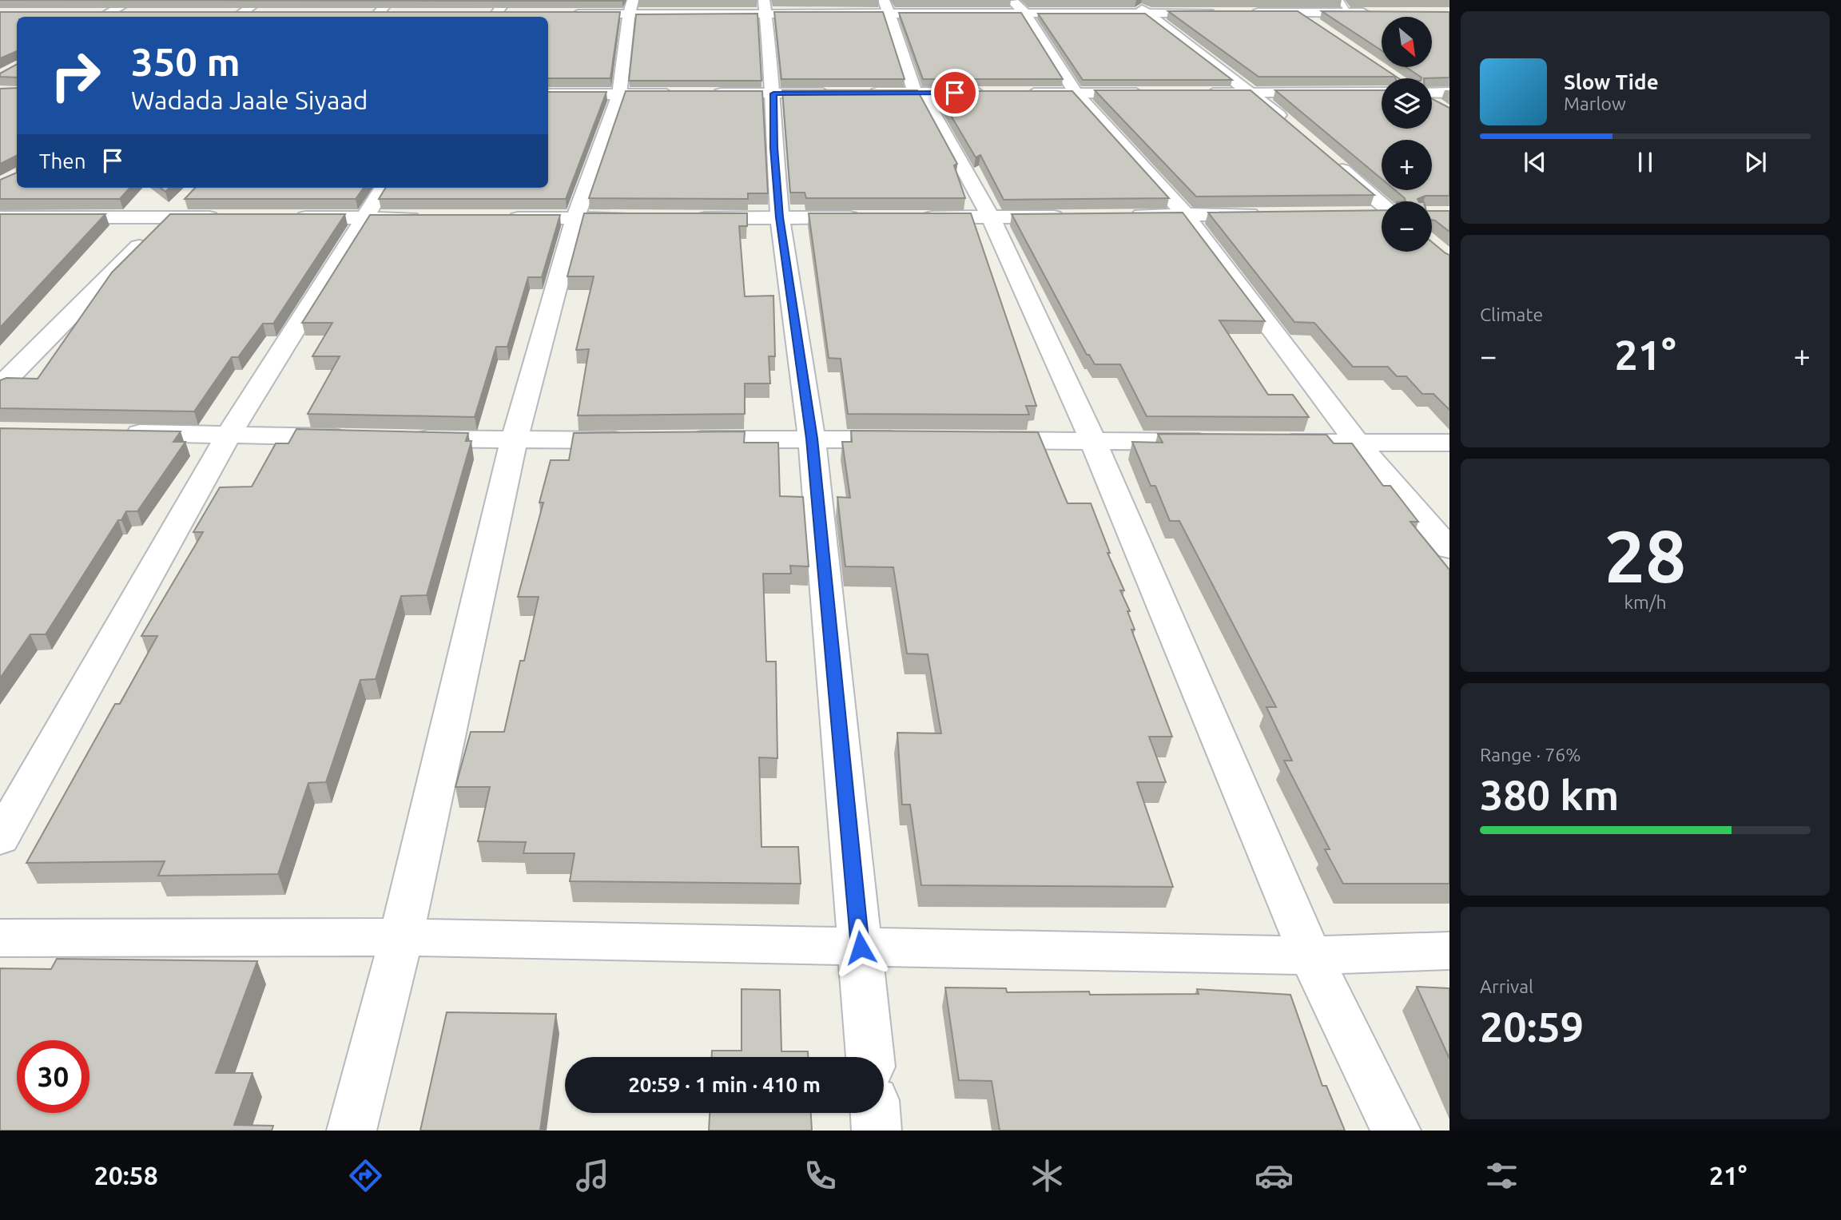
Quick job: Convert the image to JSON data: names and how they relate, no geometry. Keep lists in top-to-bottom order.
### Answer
{
  "north": "bottom right",
  "page": {
    "map_buttons": ["+", "−"],
    "turn": ["350 m", "Wadada Jaale Siyaad"],
    "song": ["Slow Tide", "Marlow"],
    "then": "Then",
    "tile": [
      "Climate",
      ["28", "km/h"],
      ["Range · 76%", "380 km"],
      ["Arrival", "20:59"]
    ],
    "heat": ["−", "21°", "+"],
    "limit": "30",
    "trip": "20:59 · 1 min · 410 m",
    "tabs": ["20:58", "21°"]
  }
}
